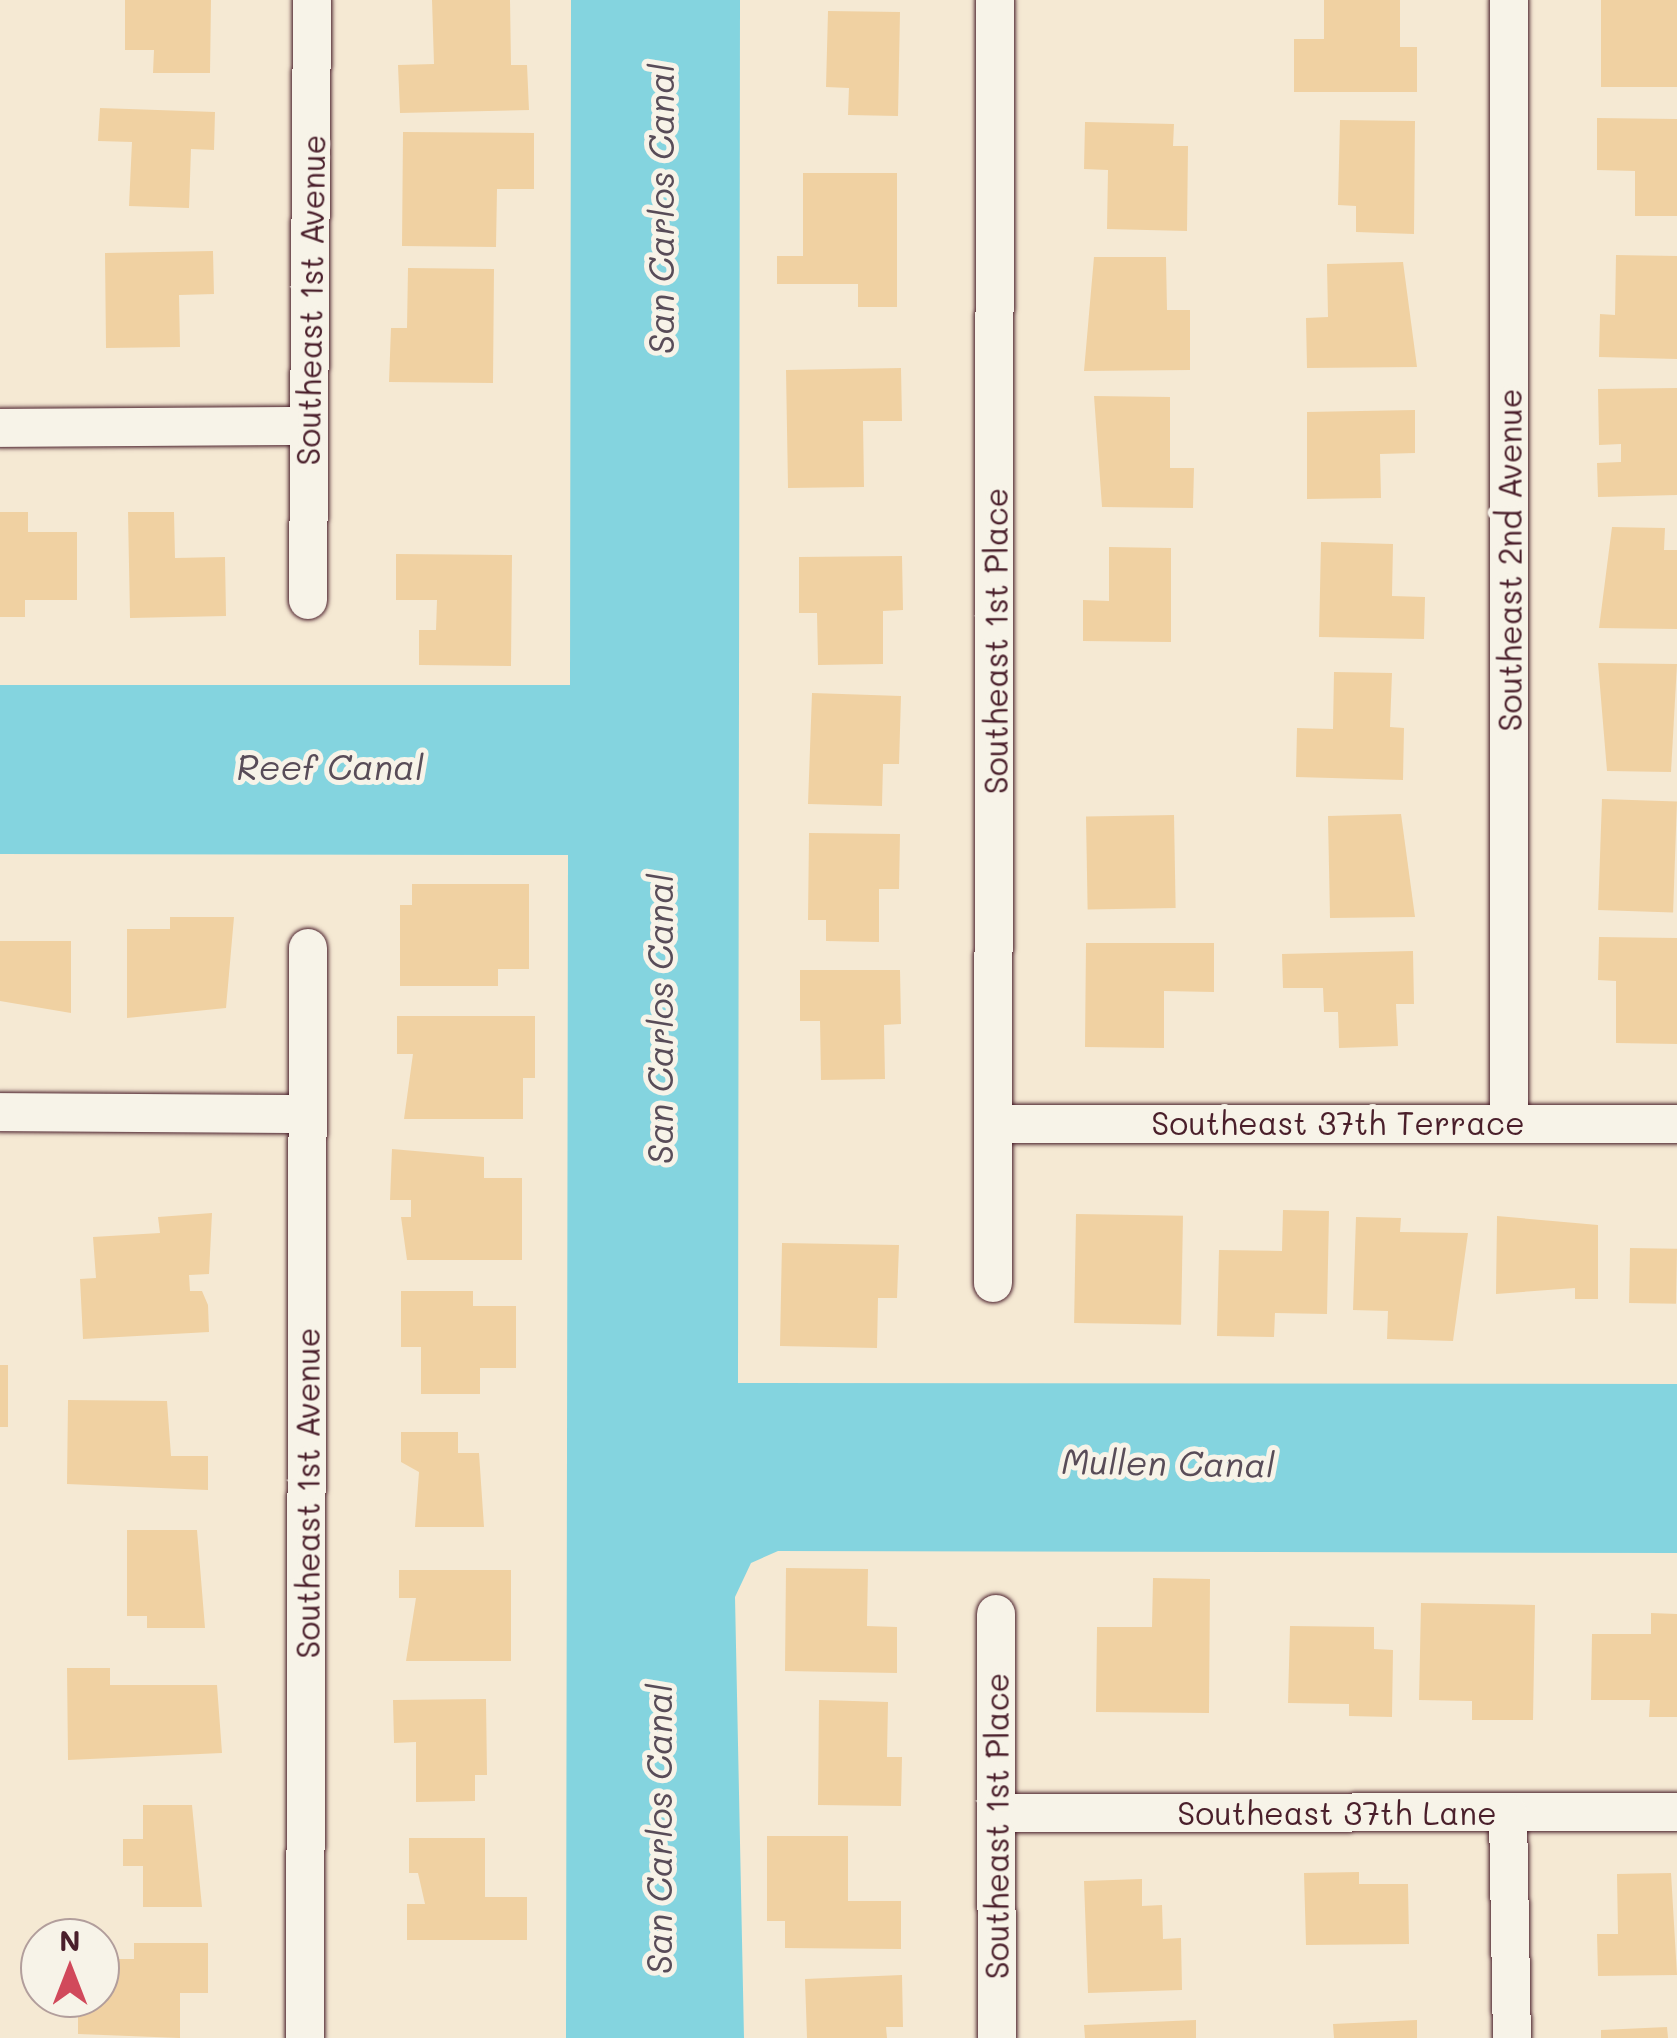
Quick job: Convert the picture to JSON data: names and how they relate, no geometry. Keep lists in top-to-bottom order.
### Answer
{
  "streets": {
    "street": [
      "Southeast 1st Avenue",
      "Southeast 2nd Avenue",
      "Southeast 1st Place",
      "Southeast 37th Terrace",
      "Southeast 37th Lane"
    ]
  },
  "crossings": [
    ["Southeast 2nd Avenue", "Southeast 37th Terrace"],
    ["Southeast 1st Place", "Southeast 37th Terrace"],
    ["Southeast 1st Place", "Southeast 37th Lane"]
  ],
  "water": ["San Carlos Canal", "Reef Canal", "Mullen Canal"],
  "north": "top"
}
